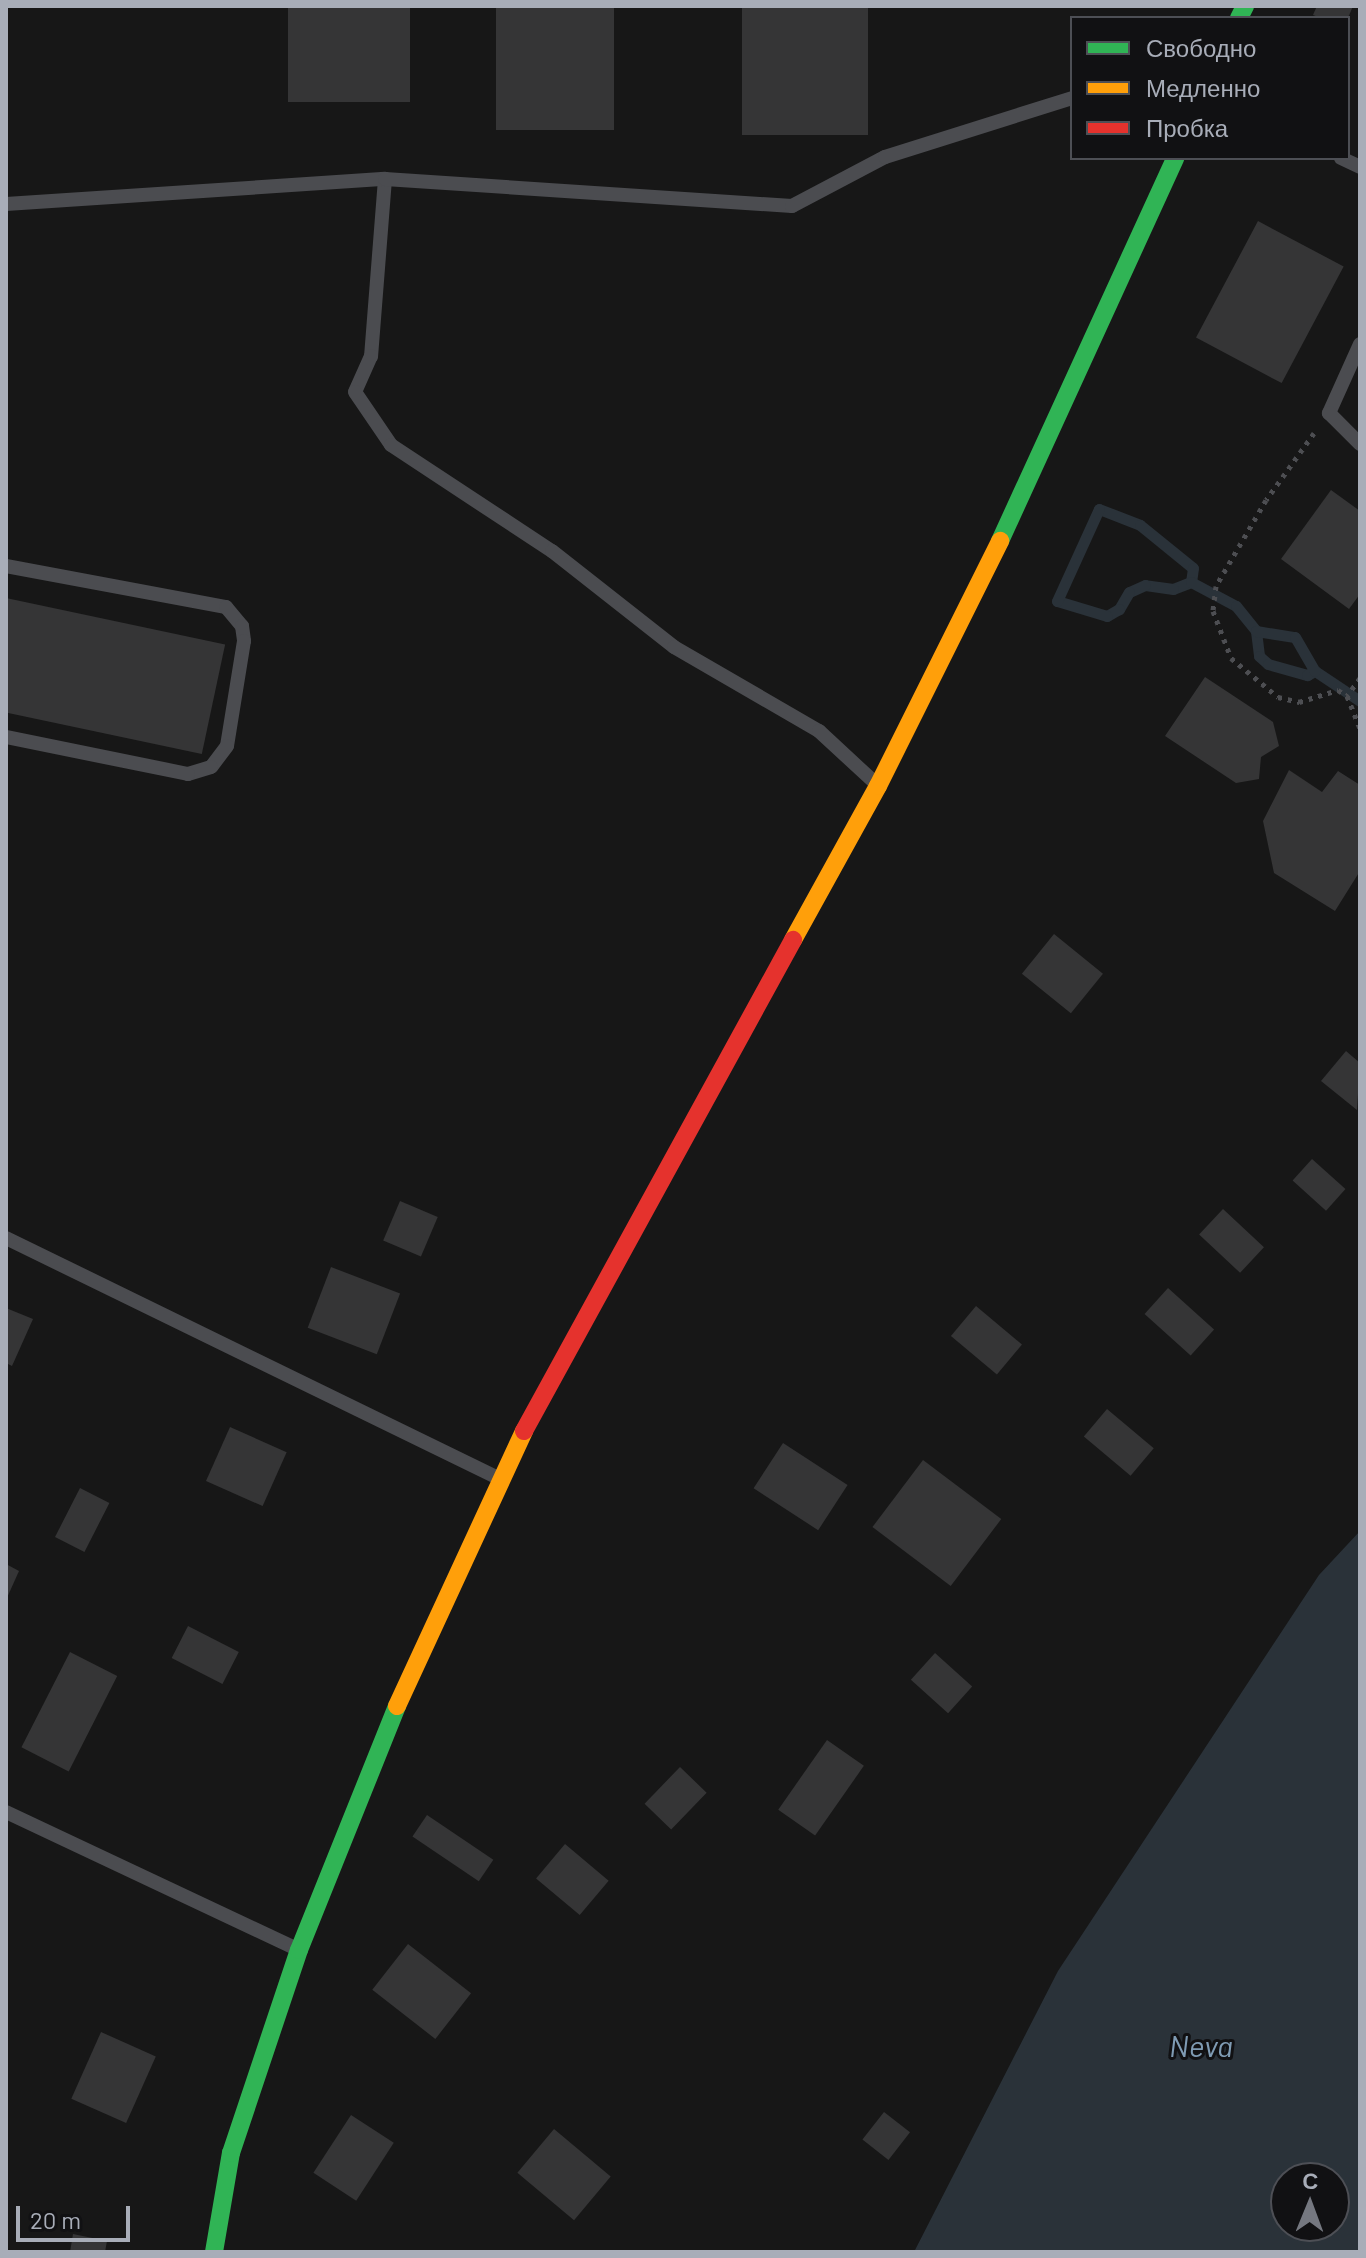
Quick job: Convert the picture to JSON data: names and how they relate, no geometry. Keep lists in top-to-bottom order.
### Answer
{
  "water": ["Neva"],
  "legend": ["Свободно", "Медленно", "Пробка"],
  "scale_bar": "20 m",
  "north": "top"
}
